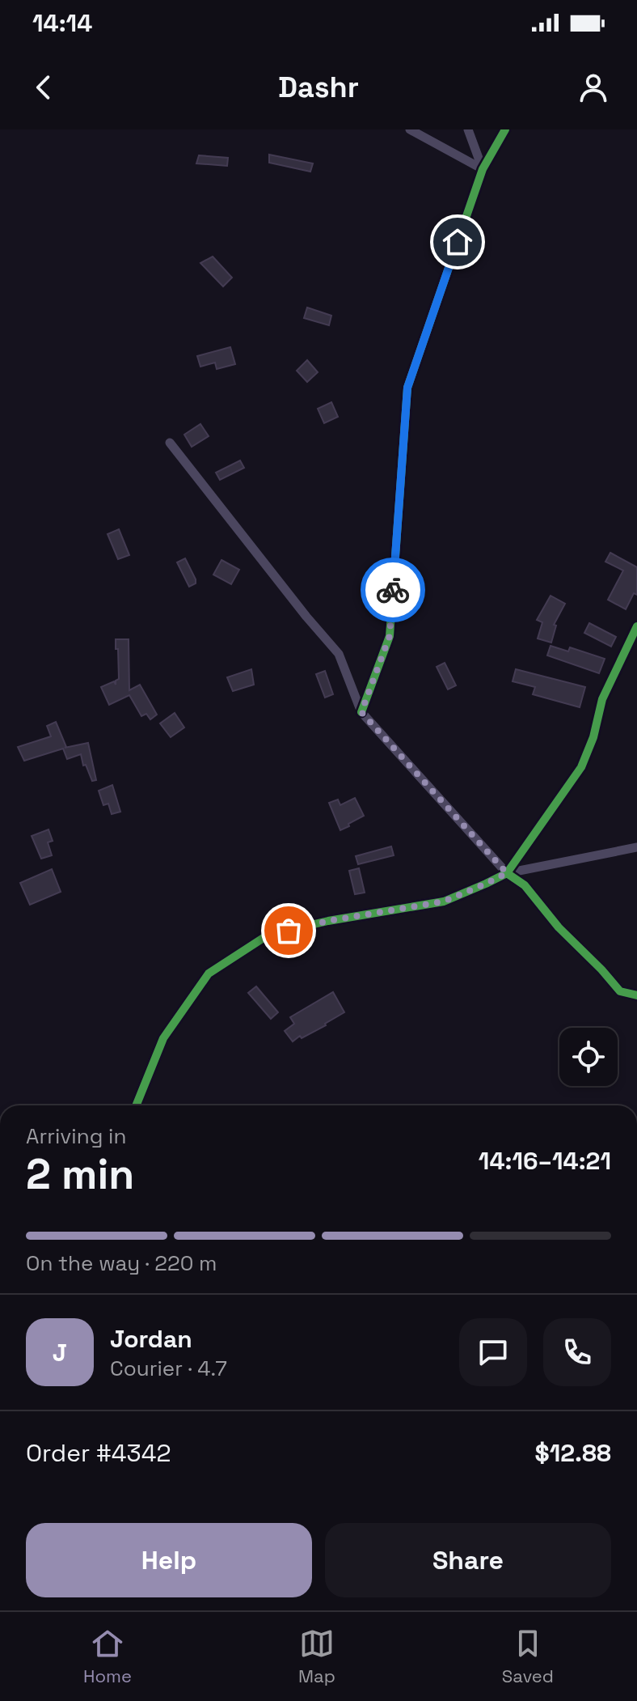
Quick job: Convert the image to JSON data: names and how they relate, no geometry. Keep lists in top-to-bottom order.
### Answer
{
  "page": {
    "status": "14:14",
    "header": "Dashr",
    "heading": ["2 min", "Arriving in", "14:16–14:21"],
    "panel": [
      "Jordan",
      "Courier · 4.7",
      "Order #4342",
      "$12.88"
    ],
    "bar": "On the way · 220 m",
    "round": "J",
    "buttons": ["Help", "Share"],
    "tabs": ["Home", "Map", "Saved"]
  }
}
